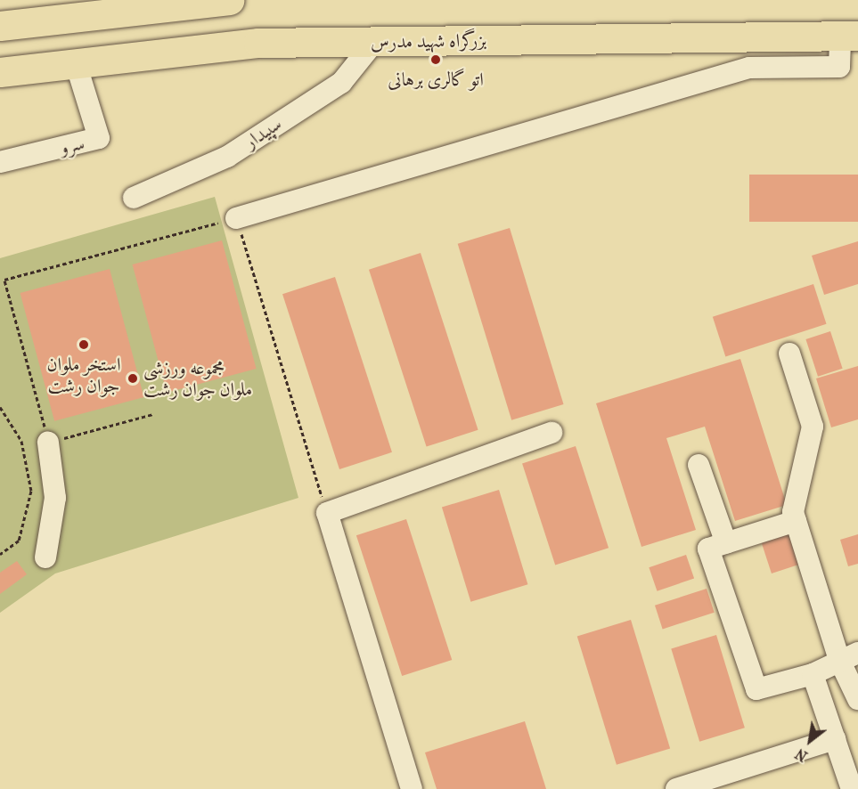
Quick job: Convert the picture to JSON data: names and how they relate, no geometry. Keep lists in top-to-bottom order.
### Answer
{
  "streets": {
    "highway": ["بزرگراه شهید مدرس"],
    "street": ["سپیدار", "سرو"]
  },
  "crossings": [
    ["بزرگراه شهید مدرس", "سپیدار"],
    ["بزرگراه شهید مدرس", "سرو"]
  ],
  "places": ["اتو گالری برهانی", "استخر ملوان جوان رشت", "مجموعه ورزشی ملوان جوان رشت"],
  "north": "bottom left"
}
